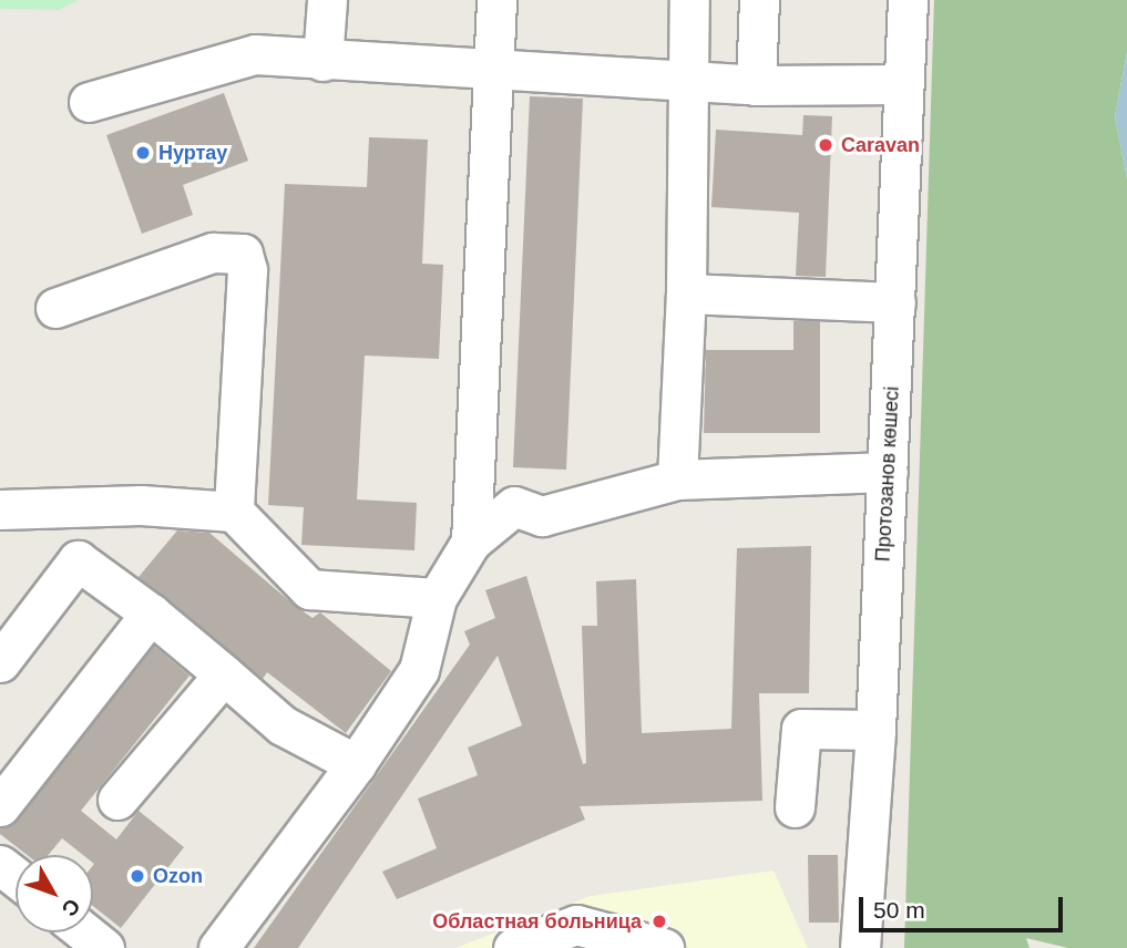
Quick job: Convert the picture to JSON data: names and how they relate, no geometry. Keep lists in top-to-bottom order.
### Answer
{
  "streets": {
    "street": ["Протозанов көшесі"]
  },
  "places": [
    "Caravan",
    "Нуртау",
    "Ozon",
    "Областная больница"
  ],
  "scale_bar": "50 m",
  "north": "bottom right"
}
